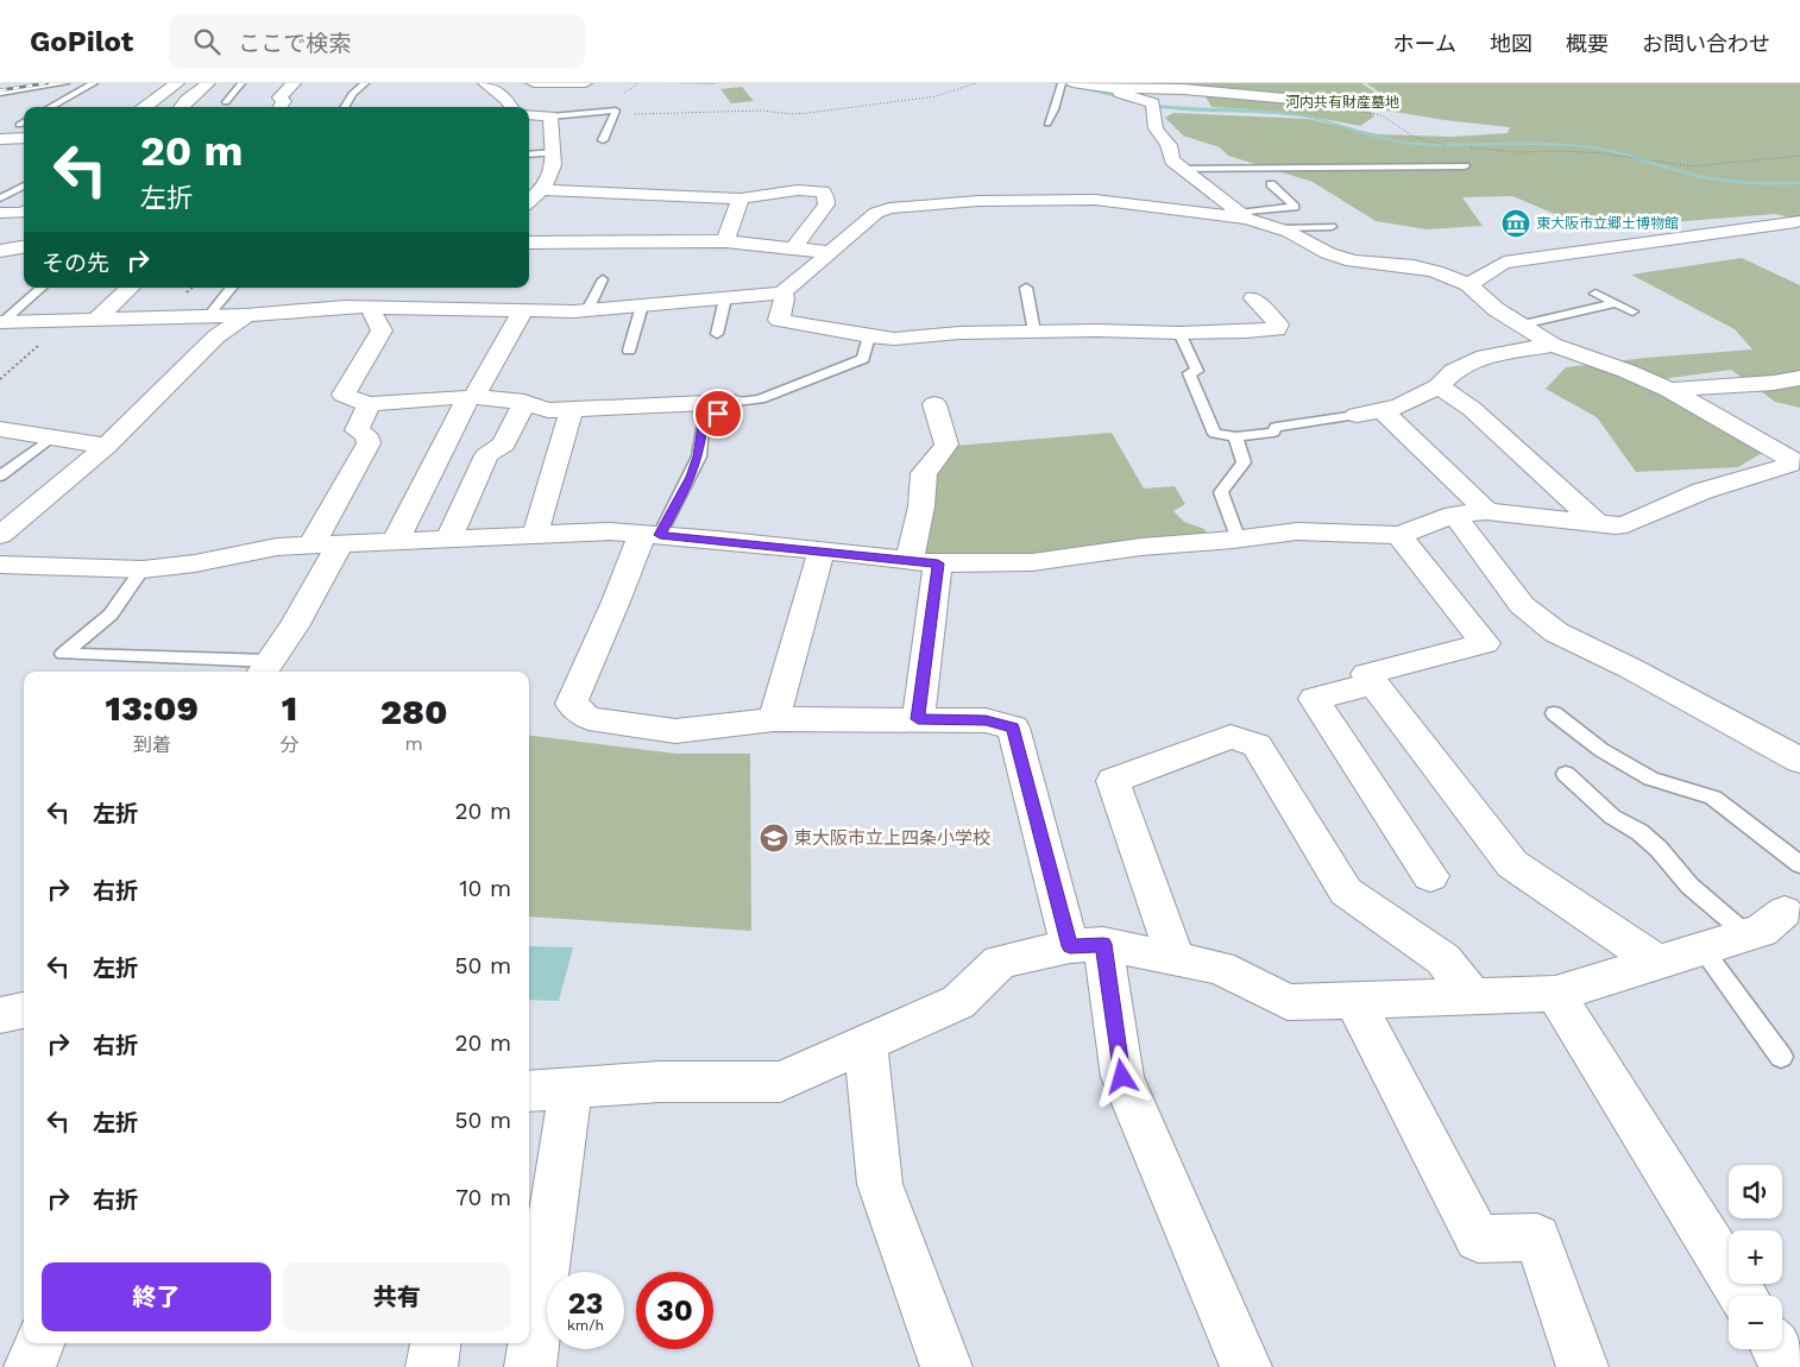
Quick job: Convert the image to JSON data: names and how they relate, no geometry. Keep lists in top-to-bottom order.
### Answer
{
  "parks": ["河内共有財産墓地"],
  "places": {
    "museum": ["東大阪市立郷土博物館"],
    "school or university": ["東大阪市立上四条小学校"]
  },
  "page": {
    "header": "GoPilot",
    "search": "ここで検索",
    "nav": [
      "ホーム",
      "地図",
      "概要",
      "お問い合わせ"
    ],
    "turn": ["20 m", "左折"],
    "then": "その先",
    "eta": [
      "13:09",
      "到着",
      "1",
      "分",
      "280",
      "m"
    ],
    "list": [
      {
        "name": "左折",
        "value": "20 m"
      },
      {
        "name": "右折",
        "value": "10 m"
      },
      {
        "name": "左折",
        "value": "50 m"
      },
      {
        "name": "右折",
        "value": "20 m"
      },
      {
        "name": "左折",
        "value": "50 m"
      },
      {
        "name": "右折",
        "value": "70 m"
      }
    ],
    "map_buttons": ["+", "−"],
    "buttons": ["終了", "共有"],
    "speed": "23 km/h",
    "limit": "30"
  }
}
